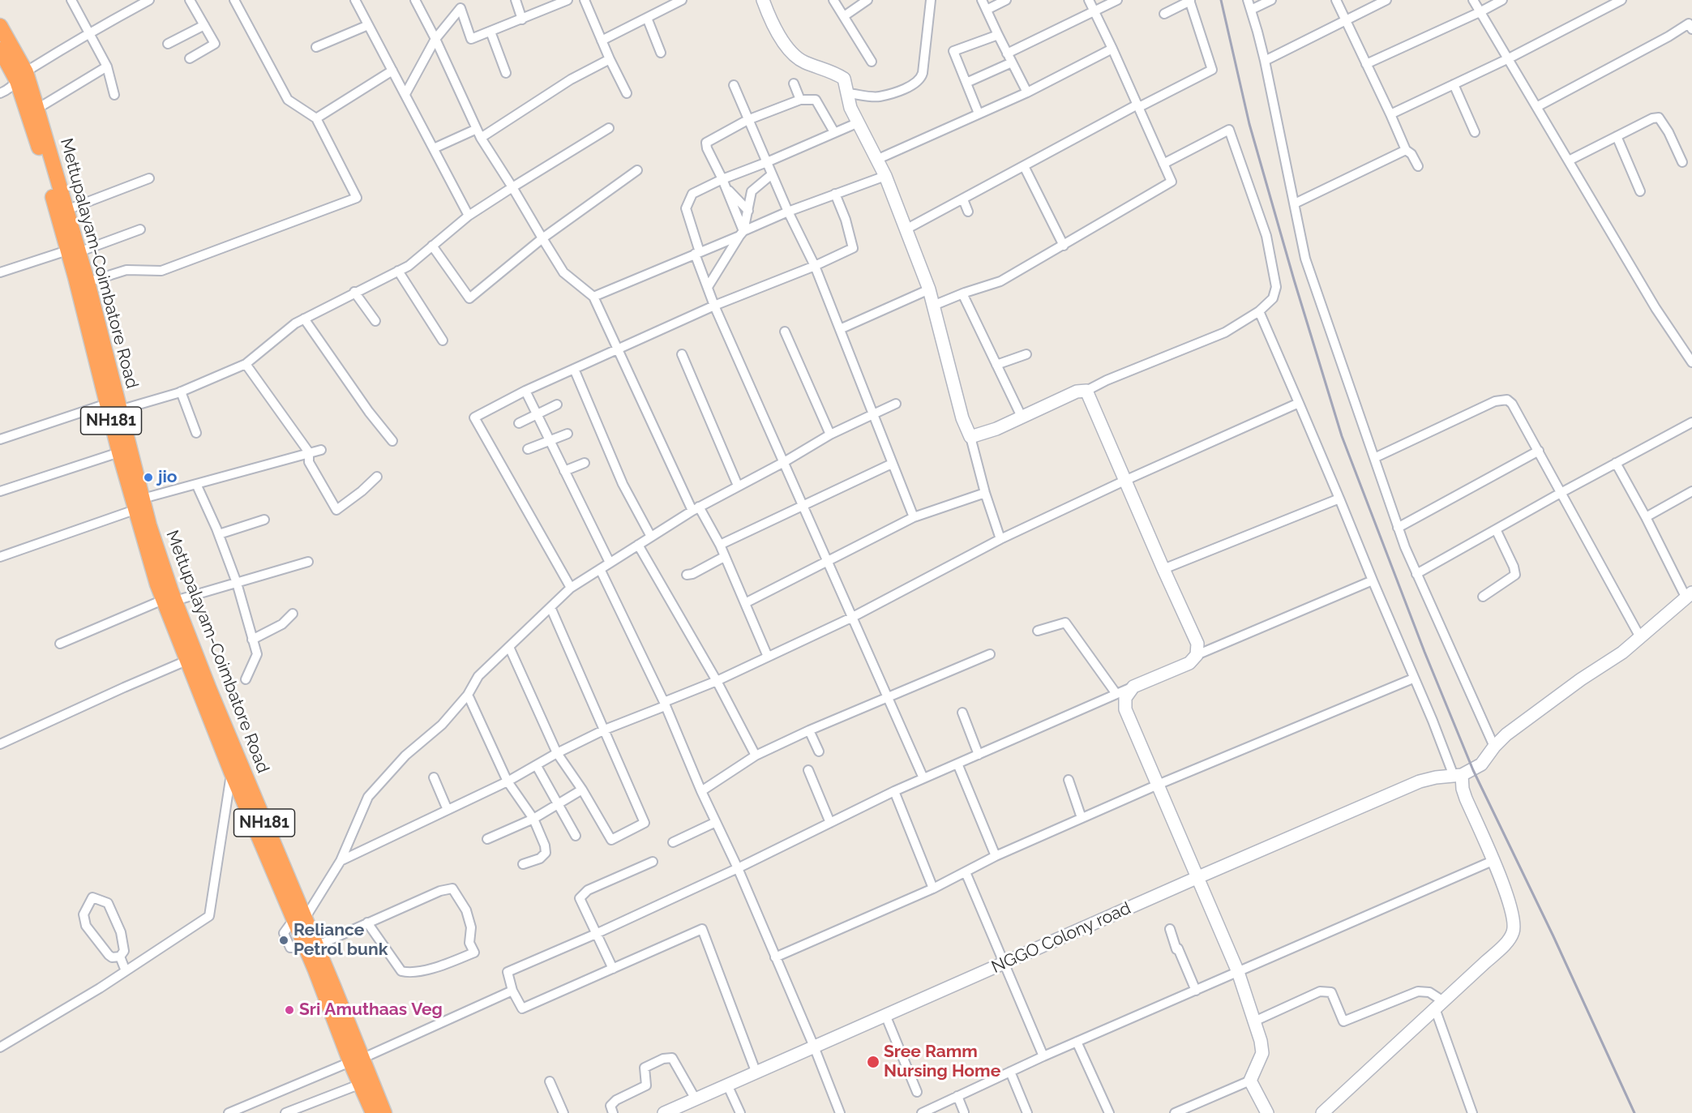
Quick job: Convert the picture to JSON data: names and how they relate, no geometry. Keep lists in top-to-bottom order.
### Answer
{
  "streets": {
    "highway": ["Mettupalayam-Coimbatore Road", "NH181"],
    "street": ["NGGO Colony road"]
  },
  "crossings": [
    ["Mettupalayam-Coimbatore Road", "NH181"]
  ],
  "places": [
    "jio",
    "Reliance Petrol bunk",
    "Sri Amuthaas Veg",
    "Sree Ramm Nursing Home"
  ]
}
